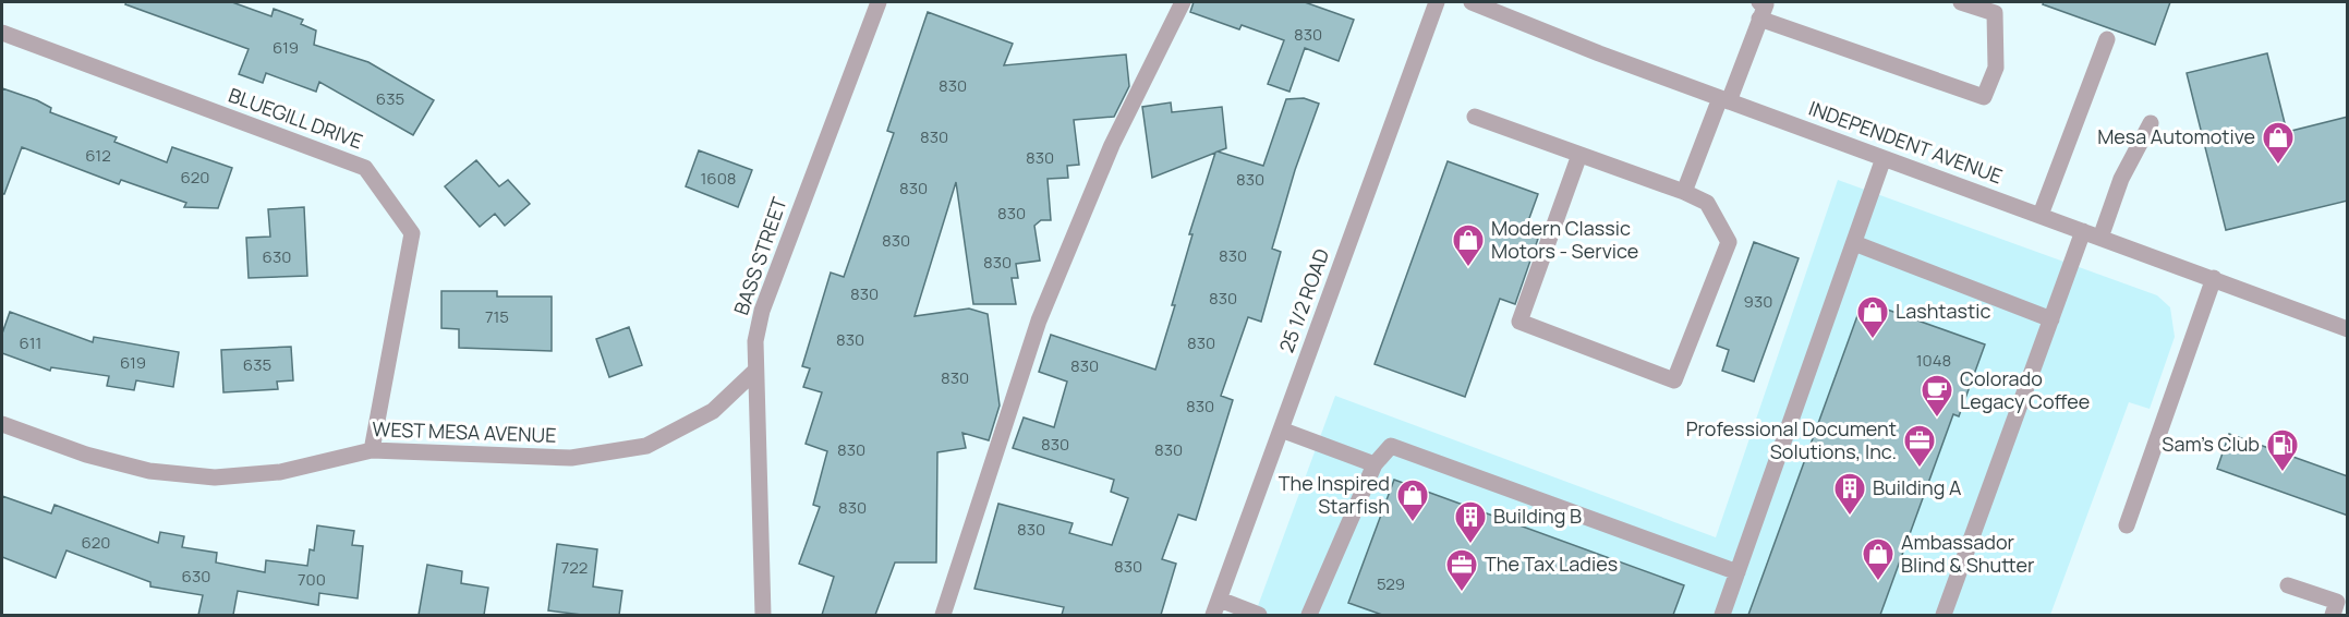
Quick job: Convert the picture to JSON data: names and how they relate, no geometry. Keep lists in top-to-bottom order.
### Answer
{
  "streets": {
    "street": [
      "BLUEGILL DRIVE",
      "INDEPENDENT AVENUE",
      "BASS STREET",
      "25 1/2 ROAD",
      "WEST MESA AVENUE"
    ]
  },
  "crossings": [
    ["BLUEGILL DRIVE", "WEST MESA AVENUE"],
    ["BASS STREET", "WEST MESA AVENUE"]
  ],
  "places": {
    "shop": [
      "Mesa Automotive",
      "Modern Classic Motors - Service",
      "Lashtastic",
      "The Inspired Starfish",
      "Ambassador Blind & Shutter"
    ],
    "cafe": ["Colorado Legacy Coffee"],
    "office": ["Professional Document Solutions, Inc.", "The Tax Ladies"],
    "fuel station": ["Sam's Club"],
    "building": ["Building A", "Building B"]
  },
  "house_numbers": [
    "830",
    "619",
    "830",
    "635",
    "830",
    "612",
    "830",
    "620",
    "1608",
    "830",
    "830",
    "830",
    "830",
    "830",
    "630",
    "830",
    "830",
    "830",
    "930",
    "715",
    "830",
    "611",
    "830",
    "1048",
    "619",
    "635",
    "830",
    "830",
    "830",
    "830",
    "830",
    "830",
    "830",
    "830",
    "620",
    "830",
    "722",
    "630",
    "700",
    "529"
  ]
}
